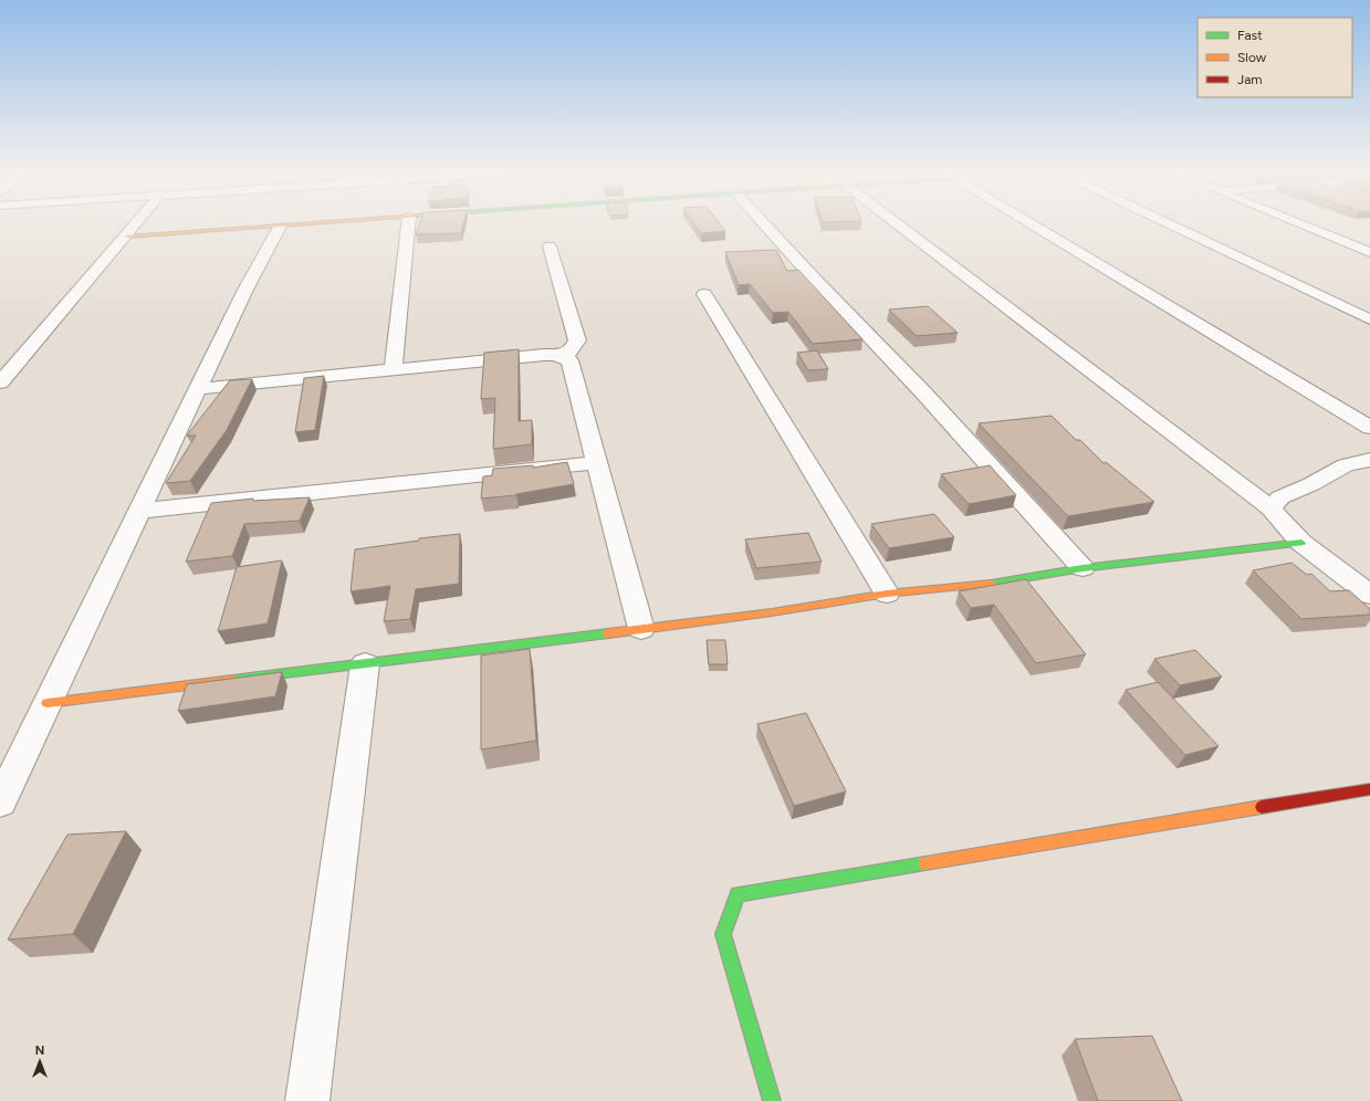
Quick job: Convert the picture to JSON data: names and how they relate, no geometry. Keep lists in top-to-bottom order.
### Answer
{
  "legend": ["Fast", "Slow", "Jam"],
  "north": "top"
}
